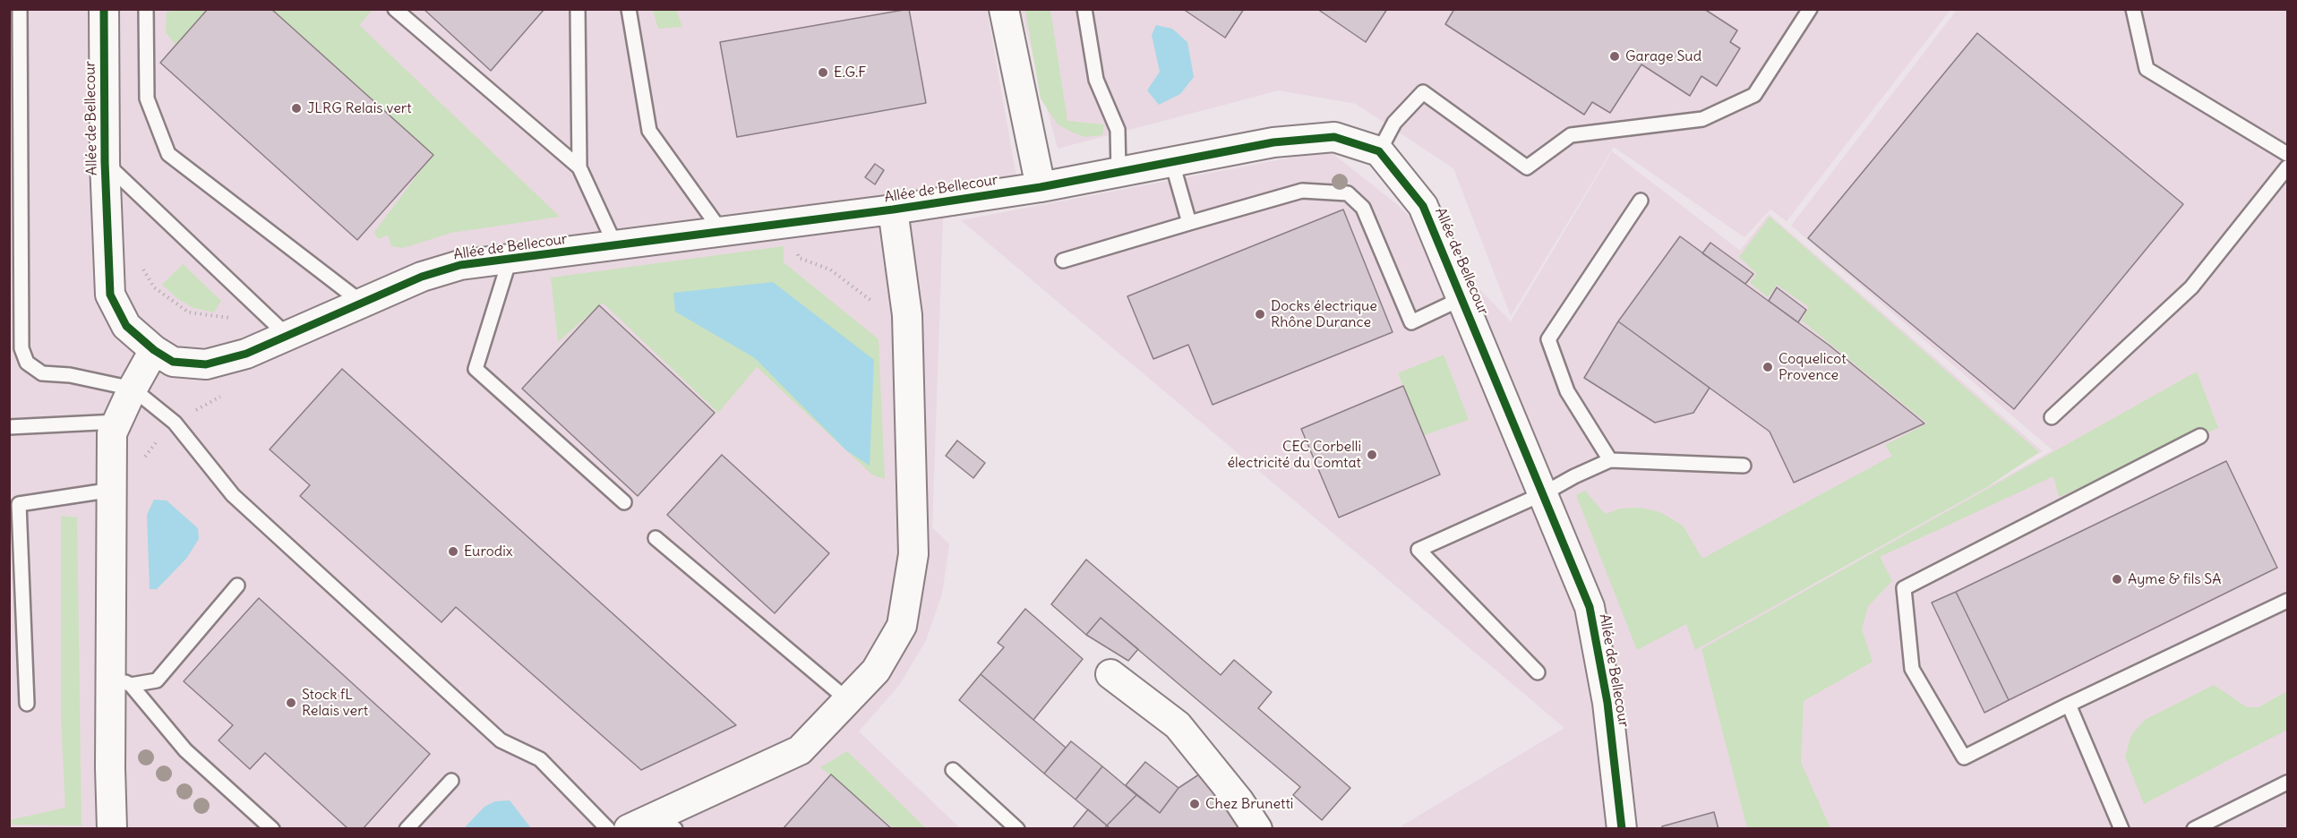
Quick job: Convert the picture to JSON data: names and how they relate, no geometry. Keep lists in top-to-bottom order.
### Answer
{
  "streets": {
    "street": ["Allée de Bellecour"]
  },
  "places": [
    "Garage Sud",
    "E.G.F",
    "JLRG Relais vert",
    "Docks électrique Rhône Durance",
    "Coquelicot Provence",
    "CEC Corbelli électricité du Comtat",
    "Eurodix",
    "Ayme & fils SA",
    "Stock fL Relais vert",
    "Chez Brunetti"
  ]
}
